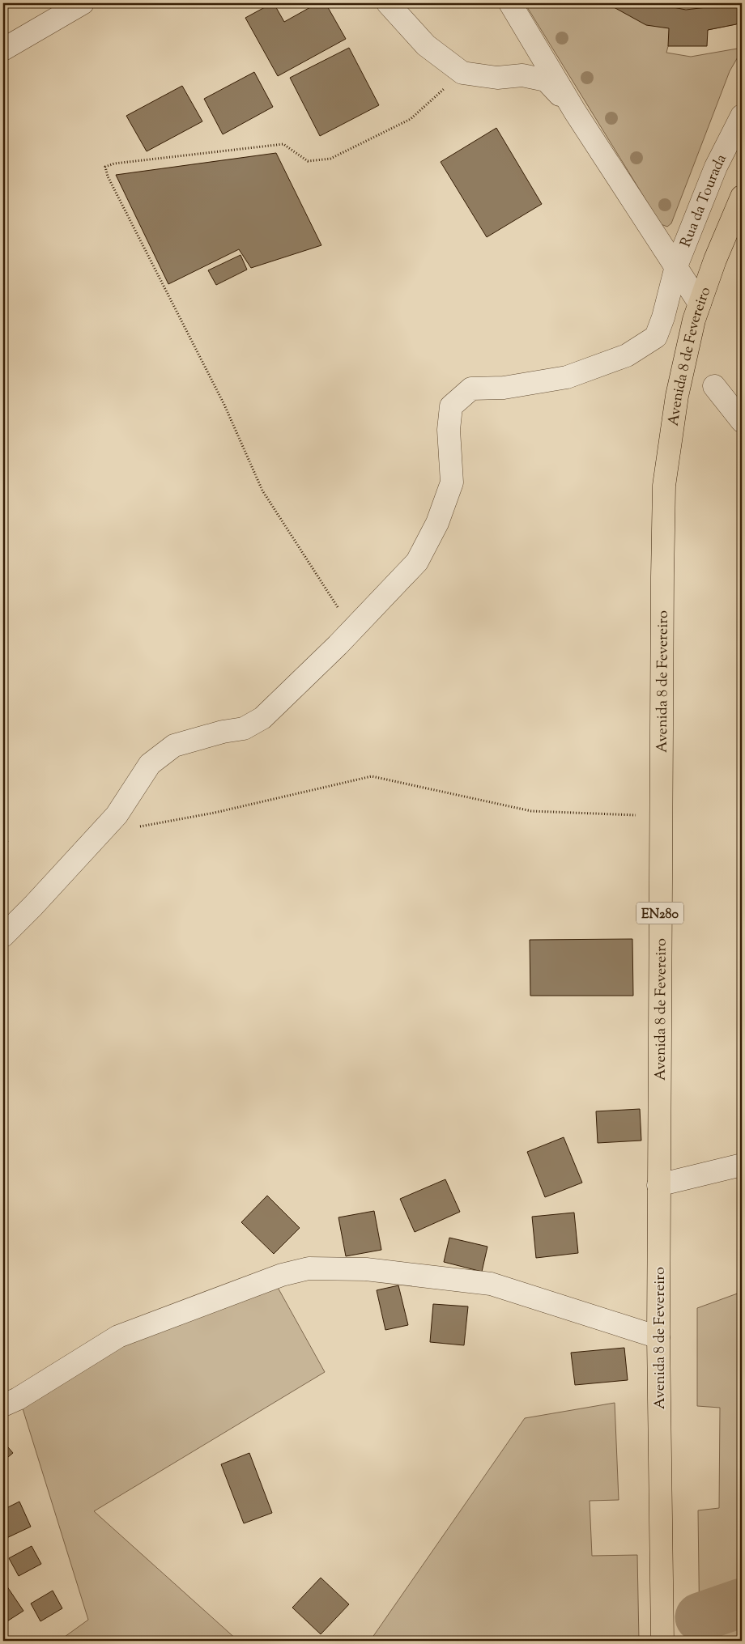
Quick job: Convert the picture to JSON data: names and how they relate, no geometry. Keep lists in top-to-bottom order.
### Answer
{
  "streets": {
    "main road": ["Avenida 8 de Fevereiro", "EN280"],
    "street": ["Rua da Tourada"]
  }
}
